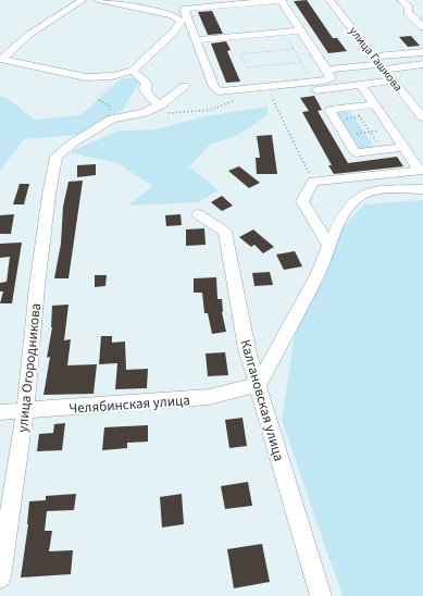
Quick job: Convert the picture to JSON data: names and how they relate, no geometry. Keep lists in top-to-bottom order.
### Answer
{
  "streets": {
    "street": [
      "улица Гашкова",
      "улица Огородникова",
      "Калгановская улица",
      "Челябинская улица"
    ]
  },
  "crossings": [
    ["улица Огородникова", "Челябинская улица"],
    ["Калгановская улица", "Челябинская улица"]
  ]
}
